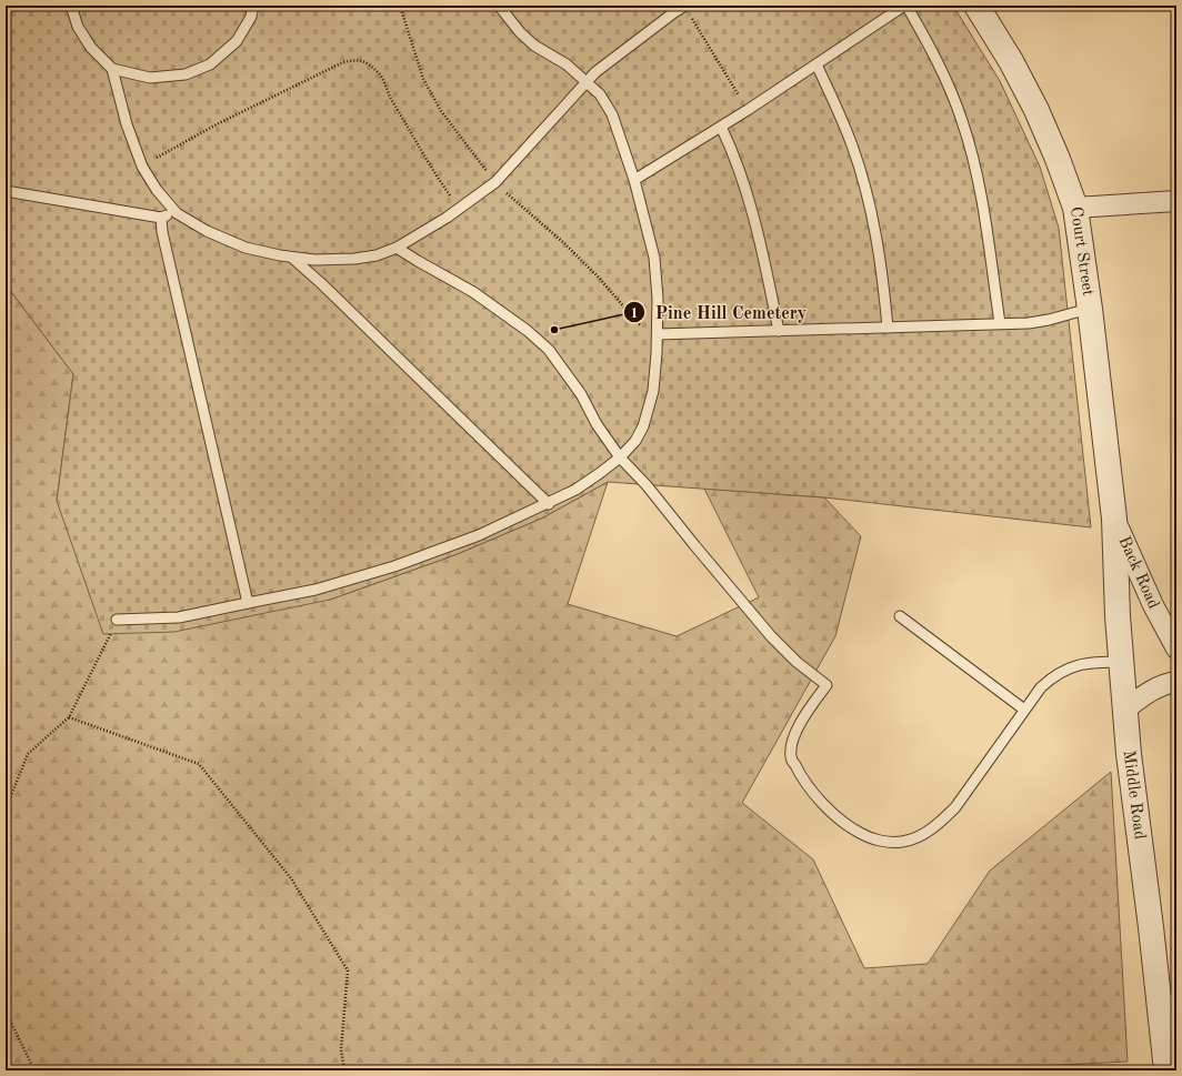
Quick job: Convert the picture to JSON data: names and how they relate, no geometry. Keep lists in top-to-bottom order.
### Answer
{
  "streets": {
    "street": ["Court Street", "Back Road", "Middle Road"]
  },
  "crossings": [
    ["Court Street", "Back Road"],
    ["Court Street", "Middle Road"],
    ["Back Road", "Middle Road"]
  ],
  "places": ["Pine Hill Cemetery"]
}
